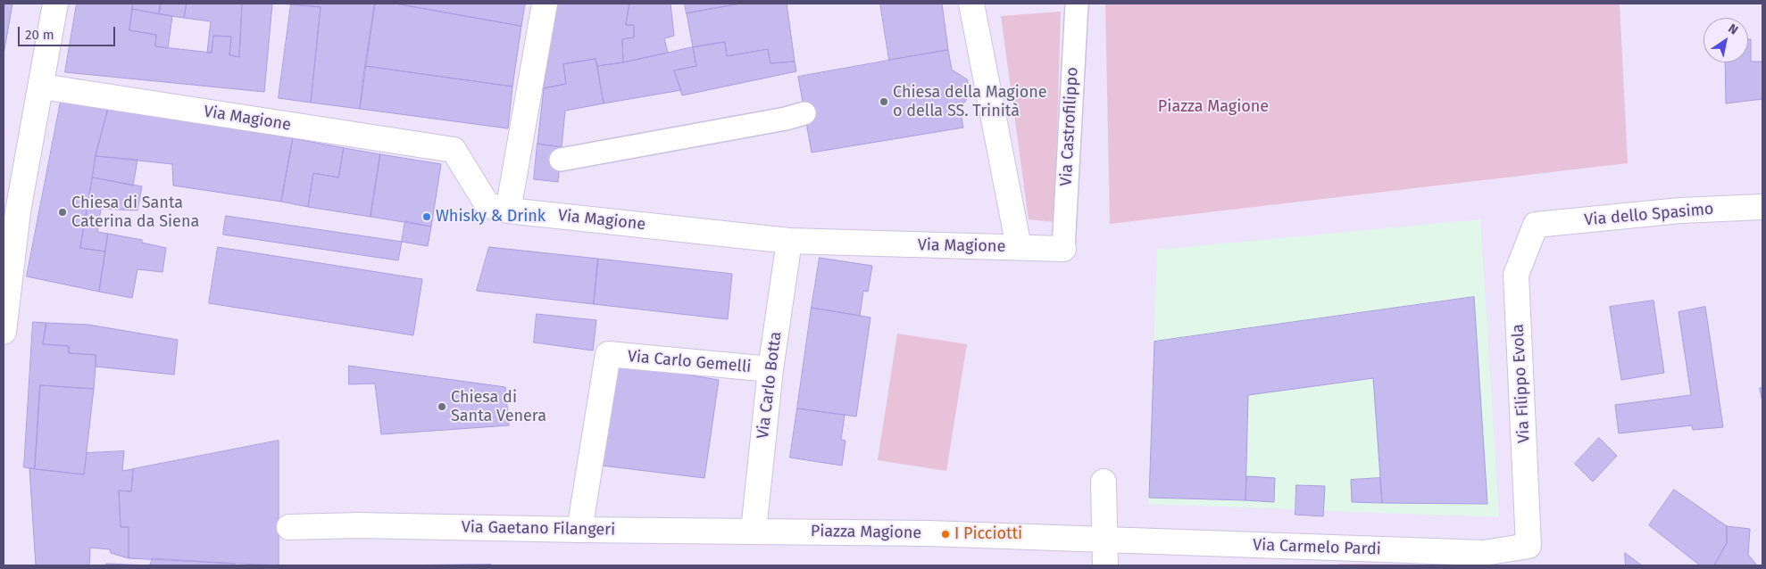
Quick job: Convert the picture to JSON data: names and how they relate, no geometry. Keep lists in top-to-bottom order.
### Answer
{
  "streets": {
    "street": [
      "Via Magione",
      "Via Castrofilippo",
      "Via dello Spasimo",
      "Via Carlo Gemelli",
      "Via Filippo Evola",
      "Via Carlo Botta",
      "Via Gaetano Filangeri",
      "Piazza Magione",
      "Via Carmelo Pardi"
    ]
  },
  "crossings": [
    ["Via Magione", "Via Castrofilippo"],
    ["Via Magione", "Via Carlo Botta"],
    ["Via dello Spasimo", "Via Filippo Evola"],
    ["Via Carlo Gemelli", "Via Carlo Botta"],
    ["Via Carlo Gemelli", "Via Gaetano Filangeri"],
    ["Via Filippo Evola", "Via Carmelo Pardi"],
    ["Via Carlo Botta", "Via Gaetano Filangeri"],
    ["Via Gaetano Filangeri", "Piazza Magione"],
    ["Piazza Magione", "Via Carmelo Pardi"]
  ],
  "parks": ["Piazza Magione"],
  "places": [
    "Chiesa della Magione o della SS. Trinità",
    "Chiesa di Santa Caterina da Siena",
    "Whisky & Drink",
    "Chiesa di Santa Venera",
    "I Picciotti"
  ],
  "scale_bar": "20 m",
  "north": "top right"
}
